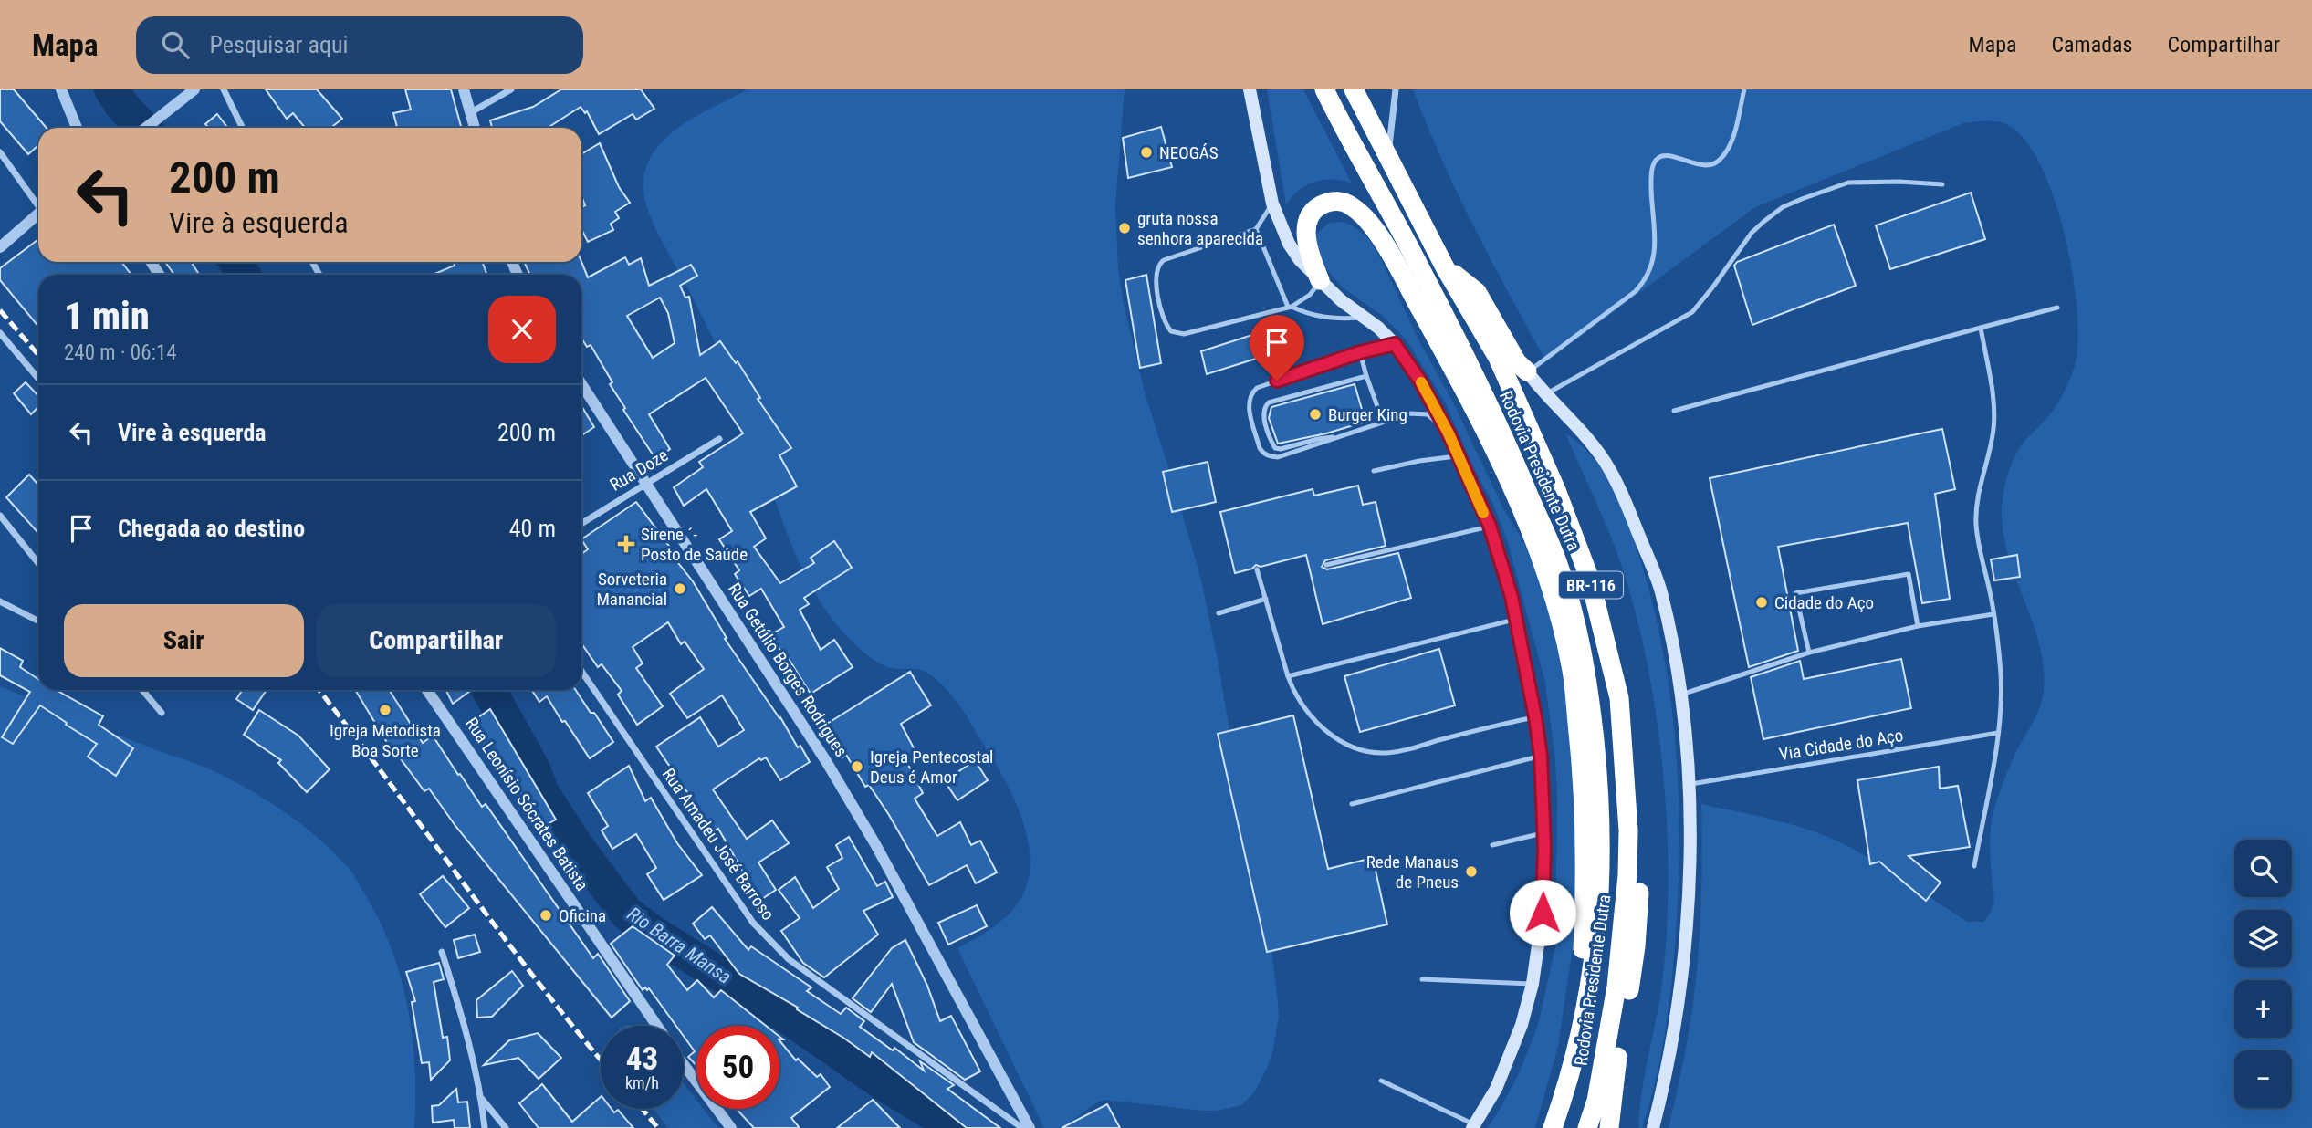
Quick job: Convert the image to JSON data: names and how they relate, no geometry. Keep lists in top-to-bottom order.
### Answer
{
  "streets": {
    "highway": ["Rodovia Presidente Dutra", "BR-116"],
    "street": [
      "Rua Doze",
      "Rua Getúlio Borges Rodrigues",
      "Rua Leonísio Sócrates Batista",
      "Rua Amadeu José Barroso"
    ],
    "lane": ["Via Cidade do Aço"]
  },
  "crossings": [
    ["Rua Doze", "Rua Getúlio Borges Rodrigues"],
    ["Rodovia Presidente Dutra", "BR-116"]
  ],
  "water": ["Rio Barra Mansa"],
  "places": {
    "other": [
      "NEOGÁS",
      "gruta nossa senhora aparecida",
      "Burger King",
      "Sorveteria Manancial",
      "Cidade do Aço",
      "Igreja Metodista Boa Sorte",
      "Igreja Pentecostal Deus é Amor",
      "Rede Manaus de Pneus",
      "Oficina"
    ],
    "health": ["Sirene ´- Posto de Saúde"]
  },
  "page": {
    "header": "Mapa",
    "search": "Pesquisar aqui",
    "nav": ["Mapa", "Camadas", "Compartilhar"],
    "turn": ["200 m", "Vire à esquerda"],
    "heading": ["1 min", "240 m · 06:14"],
    "list": [
      {
        "name": "Vire à esquerda",
        "value": "200 m"
      },
      {
        "name": "Chegada ao destino",
        "value": "40 m"
      }
    ],
    "buttons": ["Sair", "Compartilhar"],
    "map_buttons": ["+", "−"],
    "speed": "43 km/h",
    "limit": "50"
  }
}
